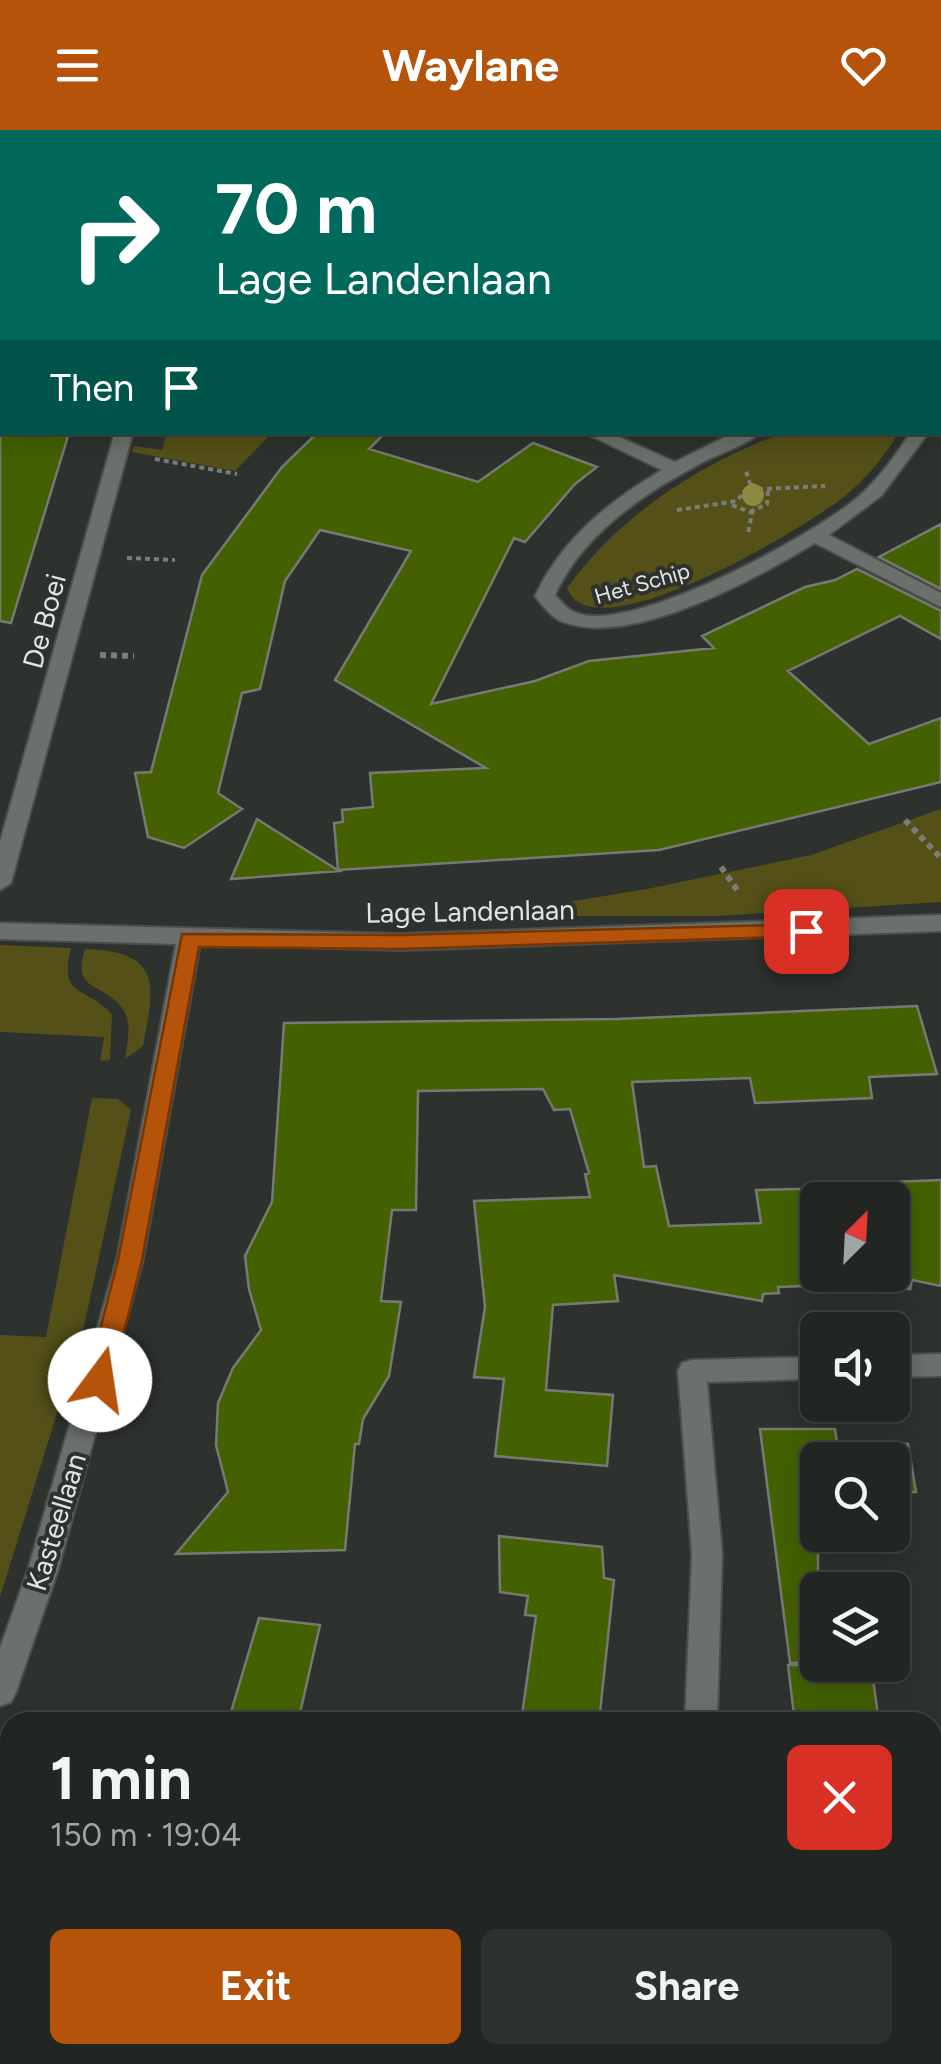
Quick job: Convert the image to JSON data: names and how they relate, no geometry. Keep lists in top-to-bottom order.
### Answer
{
  "streets": {
    "street": [
      "Het Schip",
      "De Boei",
      "Lage Landenlaan",
      "Kasteellaan"
    ]
  },
  "crossings": [
    ["Lage Landenlaan", "Kasteellaan"]
  ],
  "north": "top right",
  "page": {
    "header": "Waylane",
    "turn": ["70 m", "Lage Landenlaan"],
    "then": "Then",
    "heading": ["1 min", "150 m · 19:04"],
    "buttons": ["Exit", "Share"]
  }
}
